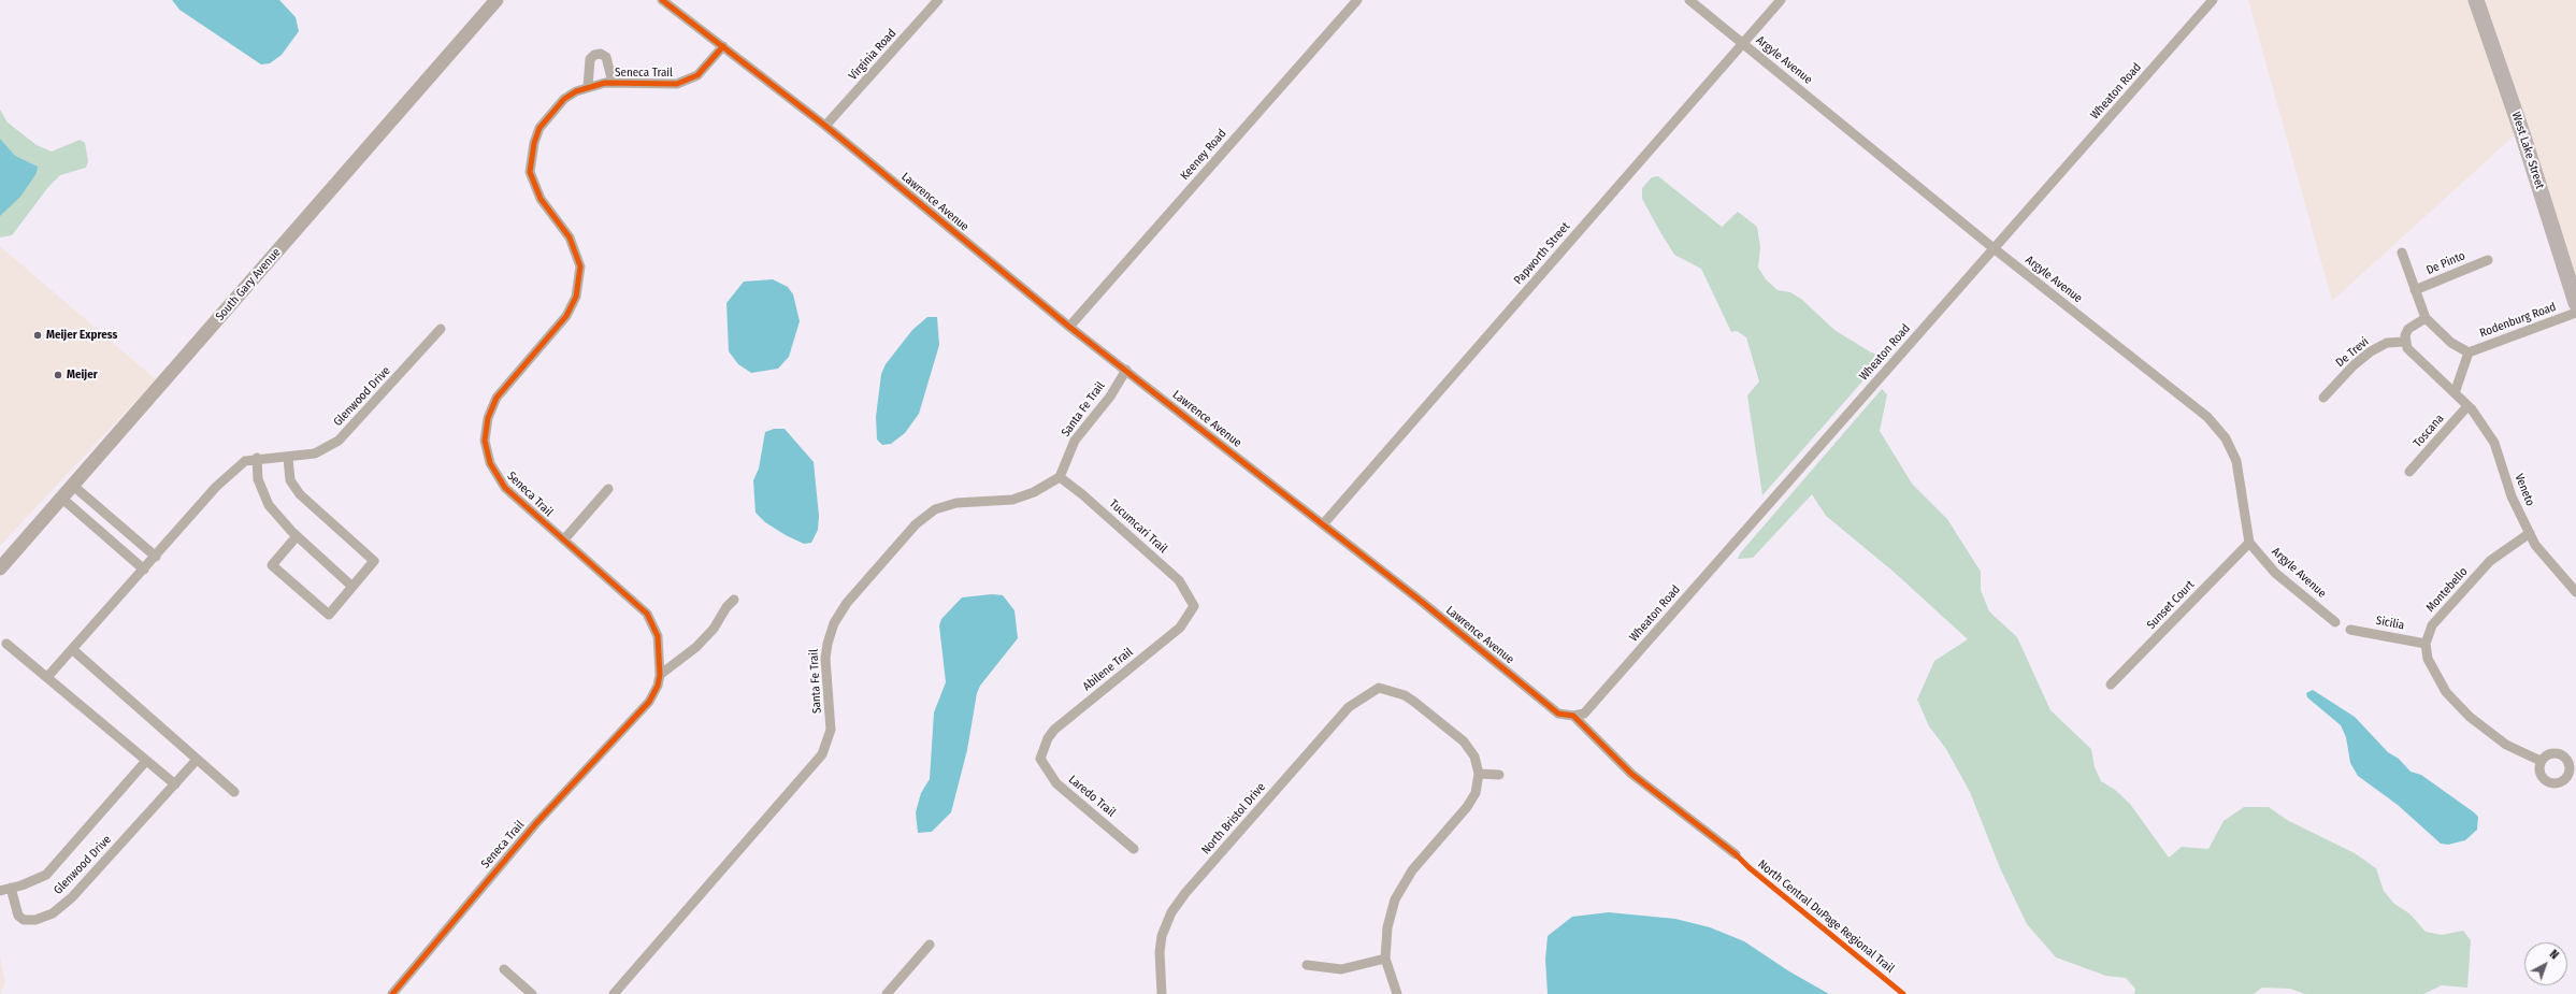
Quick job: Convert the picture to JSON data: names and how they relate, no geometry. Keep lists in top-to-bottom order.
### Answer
{
  "streets": {
    "main road": ["West Lake Street", "South Gary Avenue"],
    "street": [
      "Virginia Road",
      "Argyle Avenue",
      "Seneca Trail",
      "Wheaton Road",
      "Keeney Road",
      "Lawrence Avenue",
      "Papworth Street",
      "De Pinto",
      "Rodenburg Road",
      "De Trevi",
      "Glenwood Drive",
      "Santa Fe Trail",
      "Toscana",
      "Veneto",
      "Tucumcari Trail",
      "Montebello",
      "Sunset Court",
      "Sicilia",
      "Abilene Trail",
      "Laredo Trail",
      "North Bristol Drive"
    ],
    "cycle path": ["North Central DuPage Regional Trail"]
  },
  "crossings": [
    ["Virginia Road", "Lawrence Avenue"],
    ["Argyle Avenue", "Wheaton Road"],
    ["Argyle Avenue", "Papworth Street"],
    ["Argyle Avenue", "Sunset Court"],
    ["Seneca Trail", "Lawrence Avenue"],
    ["Wheaton Road", "Lawrence Avenue"],
    ["Keeney Road", "Lawrence Avenue"],
    ["Lawrence Avenue", "Papworth Street"],
    ["Lawrence Avenue", "Santa Fe Trail"],
    ["De Trevi", "Veneto"],
    ["Santa Fe Trail", "Tucumcari Trail"],
    ["Toscana", "Veneto"],
    ["Veneto", "Montebello"],
    ["Tucumcari Trail", "Abilene Trail"],
    ["Montebello", "Sicilia"],
    ["Abilene Trail", "Laredo Trail"]
  ],
  "places": ["Meijer Express", "Meijer"],
  "north": "top right"
}
